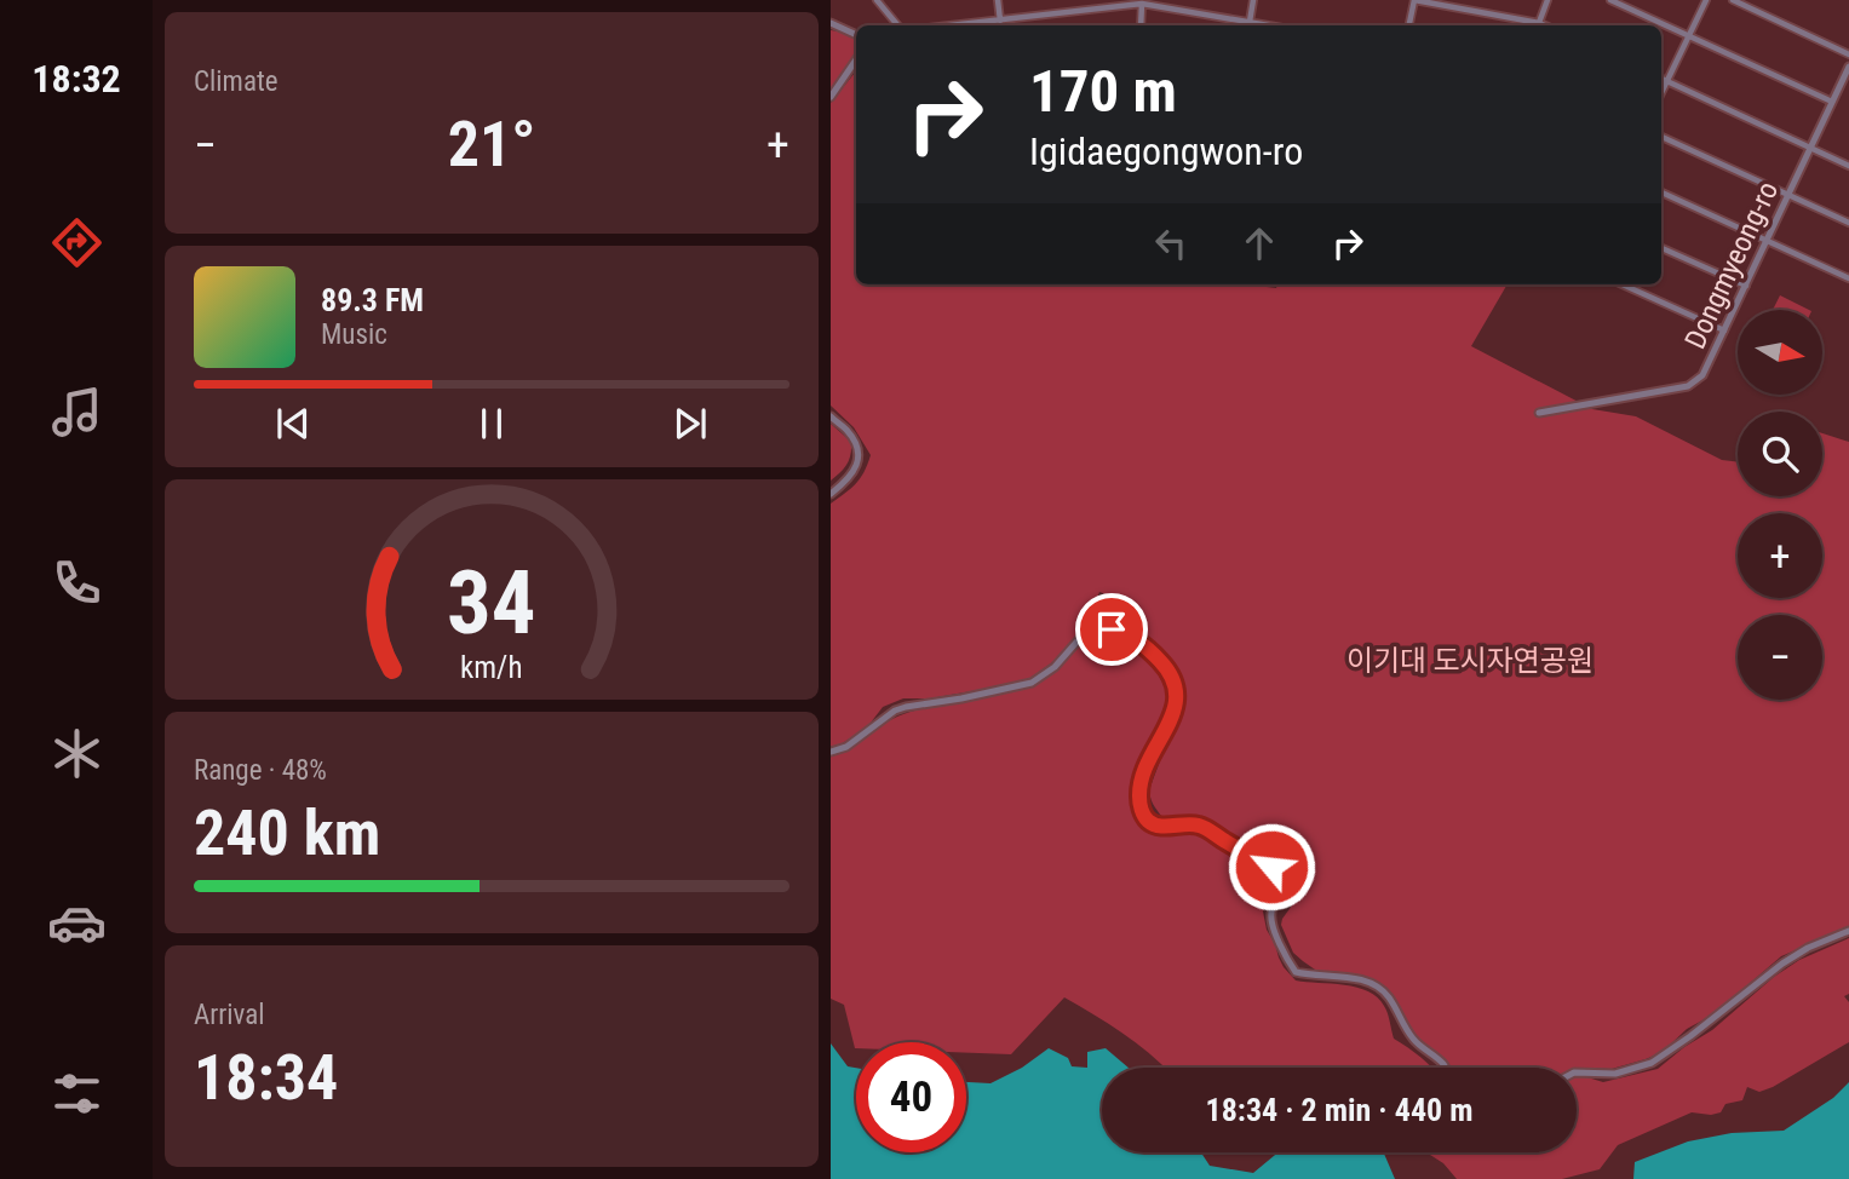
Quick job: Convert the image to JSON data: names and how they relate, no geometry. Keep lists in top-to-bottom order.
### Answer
{
  "streets": {
    "street": ["Dongmyeong-ro"]
  },
  "parks": ["이기대 도시자연공원"],
  "north": "right",
  "page": {
    "tabs": "18:32",
    "tile": [
      "Climate",
      ["Range · 48%", "240 km"],
      ["Arrival", "18:34"]
    ],
    "turn": ["170 m", "Igidaegongwon-ro"],
    "heat": ["−", "21°", "+"],
    "song": ["89.3 FM", "Music"],
    "map_buttons": ["+", "−"],
    "limit": "40",
    "trip": "18:34 · 2 min · 440 m",
    "gauge": ["34", "km/h"]
  }
}
